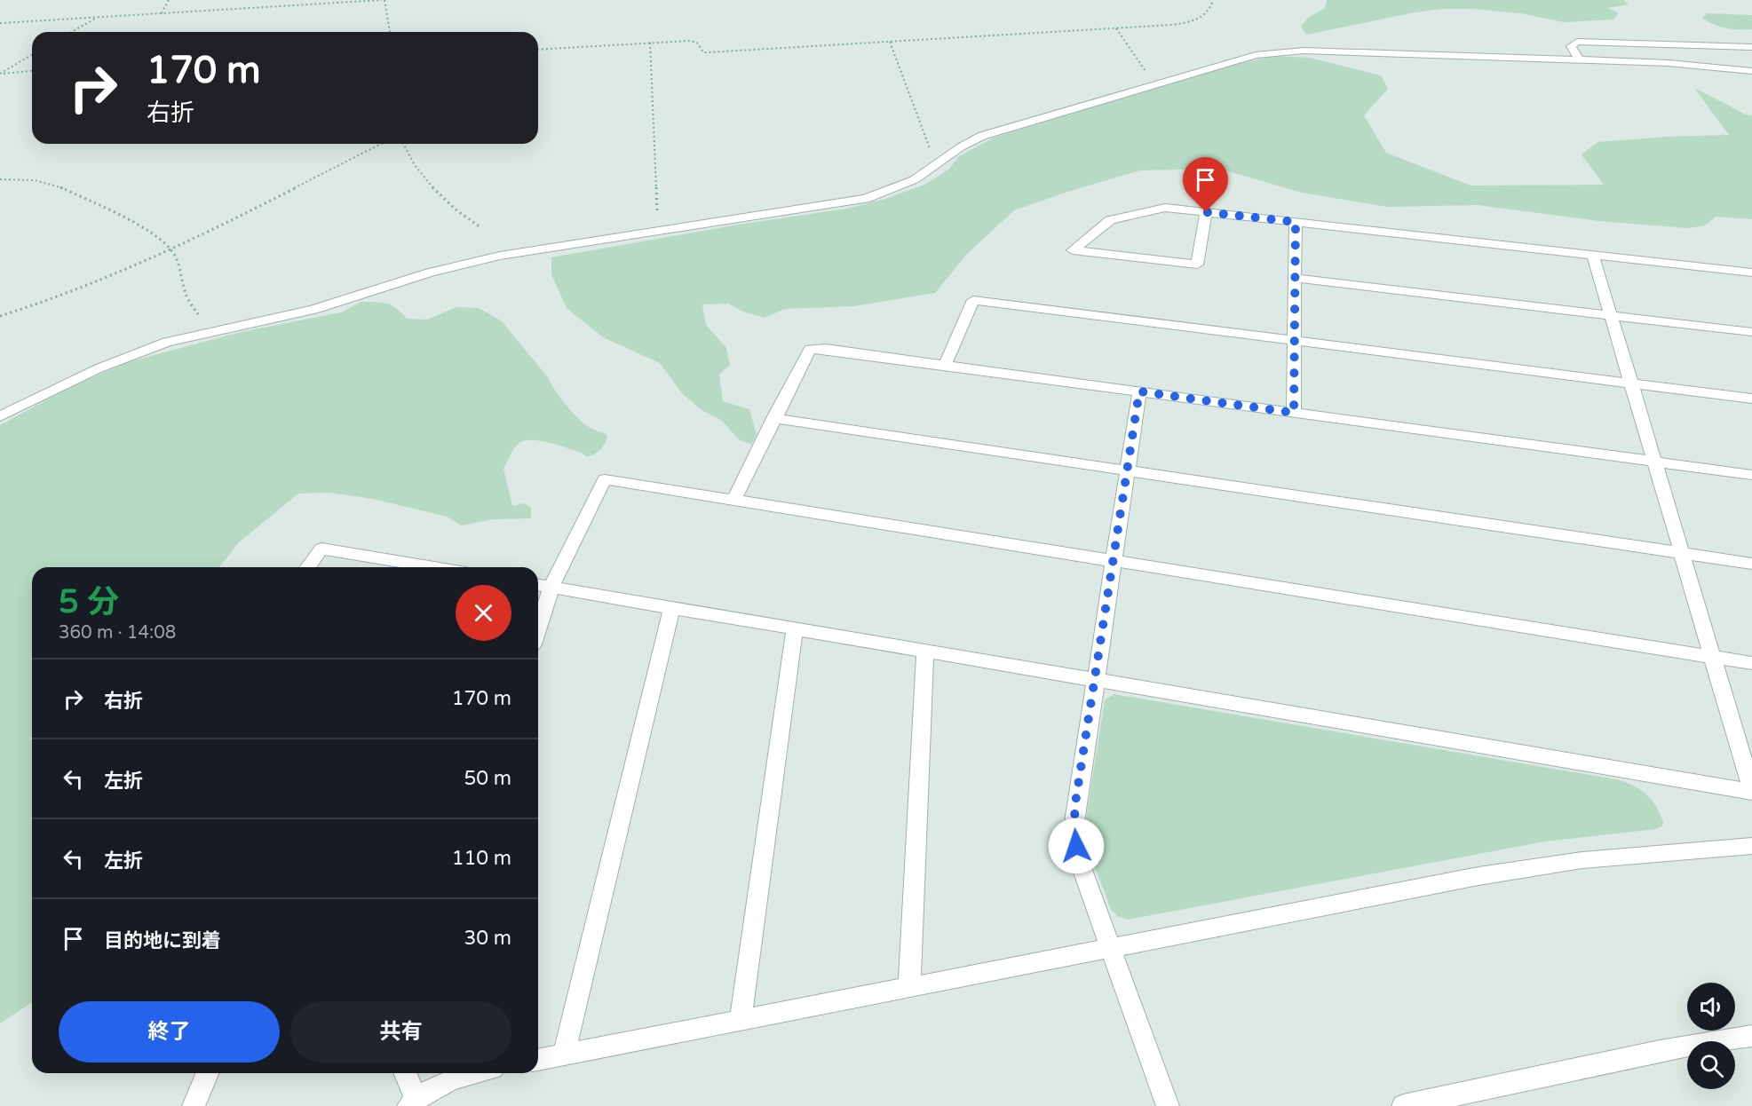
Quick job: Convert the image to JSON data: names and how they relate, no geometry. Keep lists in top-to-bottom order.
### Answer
{
  "page": {
    "turn": ["170 m", "右折"],
    "heading": ["5 分", "360 m · 14:08"],
    "list": [
      {
        "name": "右折",
        "value": "170 m"
      },
      {
        "name": "左折",
        "value": "50 m"
      },
      {
        "name": "左折",
        "value": "110 m"
      },
      {
        "name": "目的地に到着",
        "value": "30 m"
      }
    ],
    "buttons": ["終了", "共有"]
  }
}
